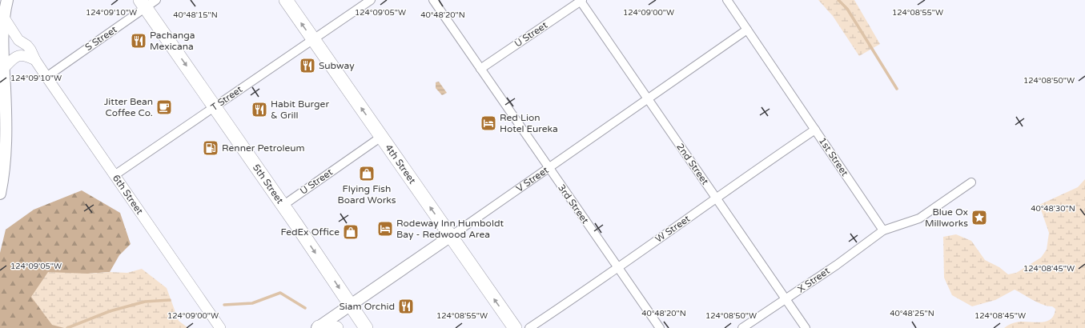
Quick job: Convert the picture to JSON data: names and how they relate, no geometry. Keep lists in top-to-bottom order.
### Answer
{
  "streets": {
    "highway": ["4th Street", "5th Street"],
    "main road": ["V Street"],
    "street": [
      "U Street",
      "S Street",
      "T Street",
      "1st Street",
      "2nd Street",
      "6th Street",
      "3rd Street",
      "W Street",
      "X Street"
    ]
  },
  "crossings": [
    ["U Street", "4th Street"],
    ["U Street", "2nd Street"],
    ["U Street", "5th Street"],
    ["U Street", "3rd Street"],
    ["S Street", "5th Street"],
    ["S Street", "6th Street"],
    ["T Street", "4th Street"],
    ["T Street", "5th Street"],
    ["T Street", "6th Street"],
    ["1st Street", "V Street"],
    ["1st Street", "W Street"],
    ["1st Street", "X Street"],
    ["4th Street", "V Street"],
    ["2nd Street", "V Street"],
    ["2nd Street", "W Street"],
    ["2nd Street", "X Street"],
    ["V Street", "5th Street"],
    ["V Street", "3rd Street"],
    ["3rd Street", "W Street"]
  ],
  "one_way": ["4th Street", "5th Street"],
  "places": {
    "restaurant": [
      "Pachanga Mexicana",
      "Subway",
      "Habit Burger & Grill",
      "Siam Orchid"
    ],
    "cafe": ["Jitter Bean Coffee Co."],
    "hotel": ["Red Lion Hotel Eureka", "Rodeway Inn Humboldt Bay - Redwood Area"],
    "fuel station": ["Renner Petroleum"],
    "shop": ["Flying Fish Board Works", "FedEx Office"],
    "place": ["Blue Ox Millworks"]
  },
  "coordinates": [
    "124°09'05\"W",
    "124°09'10\"W",
    "124°09'00\"W",
    "124°08'55\"W",
    "40°48'15\"N",
    "40°48'20\"N",
    "124°08'50\"W",
    "40°48'30\"N",
    "124°08'45\"W",
    "40°48'25\"N"
  ]
}
